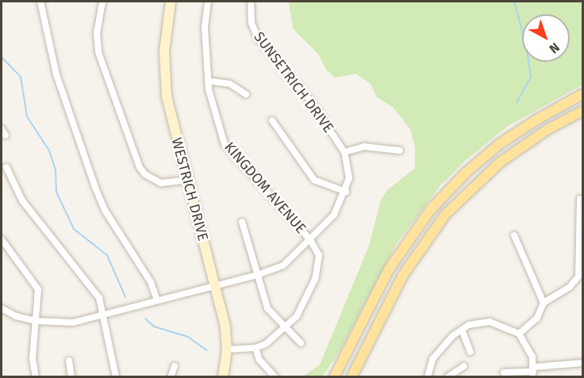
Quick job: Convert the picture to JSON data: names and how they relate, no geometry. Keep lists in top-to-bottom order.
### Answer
{
  "streets": {
    "street": ["SUNSETRICH DRIVE", "KINGDOM AVENUE", "WESTRICH DRIVE"]
  },
  "crossings": [
    ["SUNSETRICH DRIVE", "KINGDOM AVENUE"],
    ["SUNSETRICH DRIVE", "WESTRICH DRIVE"],
    ["KINGDOM AVENUE", "WESTRICH DRIVE"]
  ],
  "north": "bottom right"
}
